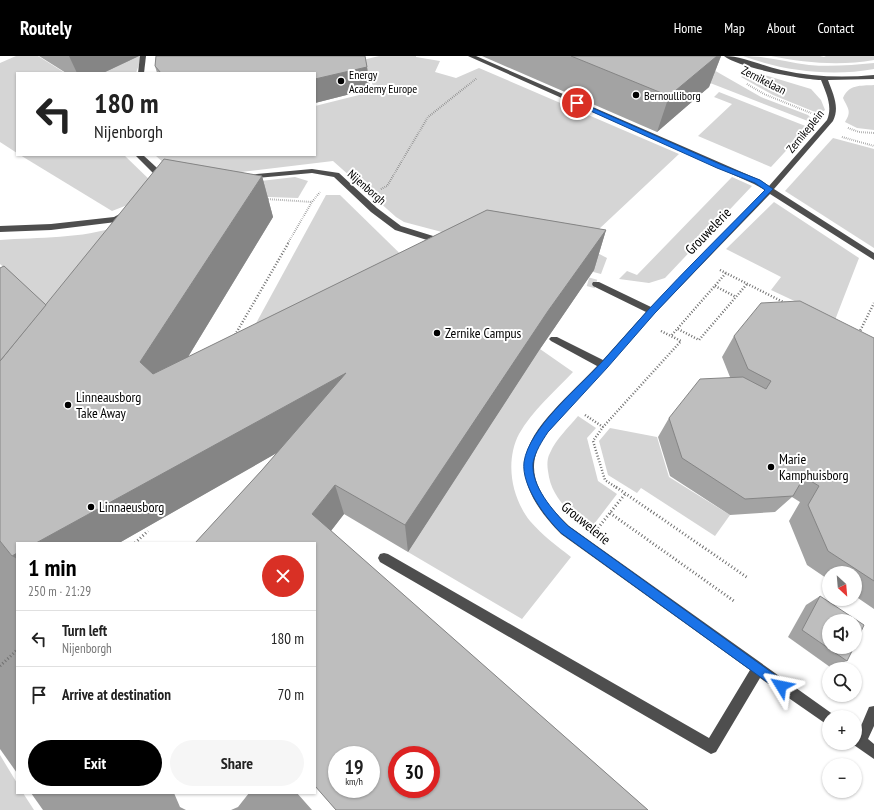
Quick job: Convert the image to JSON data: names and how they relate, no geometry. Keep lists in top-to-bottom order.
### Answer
{
  "streets": {
    "street": [
      "Zernikelaan",
      "Zernikeplein",
      "Nijenborgh",
      "Grouwelerie"
    ]
  },
  "crossings": [
    ["Zernikelaan", "Zernikeplein"],
    ["Zernikeplein", "Grouwelerie"]
  ],
  "places": [
    "Energy Academy Europe",
    "Bernoulliborg",
    "Zernike Campus",
    "Linneausborg Take Away",
    "Marie Kamphuisborg",
    "Linnaeusborg"
  ],
  "north": "bottom right",
  "page": {
    "header": "Routely",
    "nav": [
      "Home",
      "Map",
      "About",
      "Contact"
    ],
    "turn": ["180 m", "Nijenborgh"],
    "heading": ["1 min", "250 m · 21:29"],
    "map_buttons": ["+", "−"],
    "list": [
      {
        "name": "Turn left",
        "note": "Nijenborgh",
        "value": "180 m"
      },
      {
        "name": "Arrive at destination",
        "value": "70 m"
      }
    ],
    "buttons": ["Exit", "Share"],
    "speed": "19 km/h",
    "limit": "30"
  }
}
